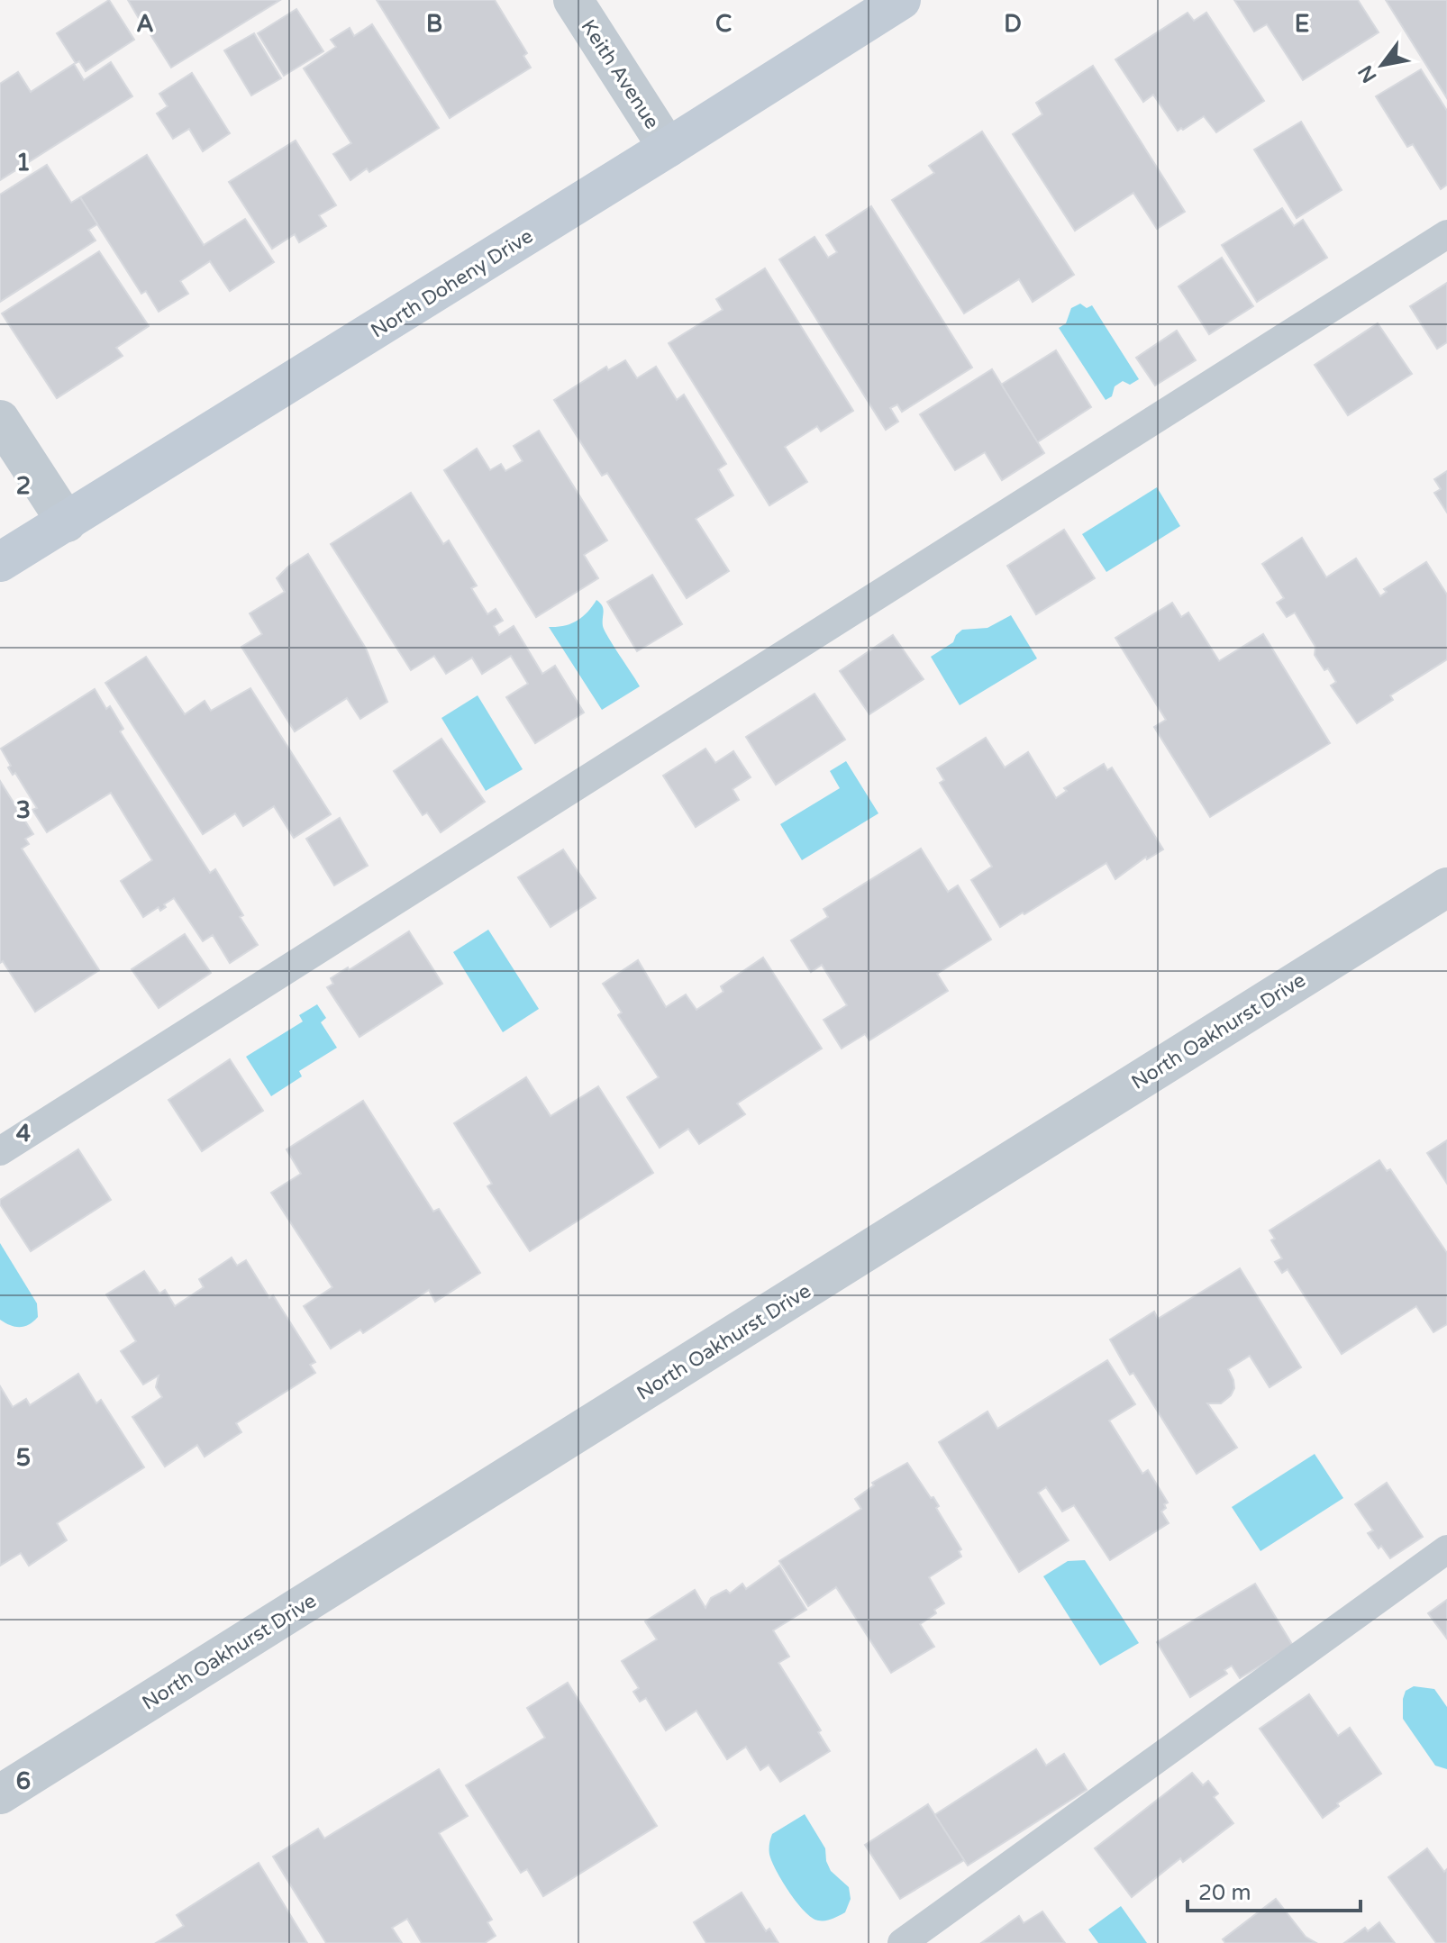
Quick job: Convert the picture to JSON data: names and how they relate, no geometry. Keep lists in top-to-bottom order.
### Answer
{
  "streets": {
    "main road": ["North Doheny Drive"],
    "street": ["Keith Avenue", "North Oakhurst Drive"]
  },
  "crossings": [
    ["Keith Avenue", "North Doheny Drive"]
  ],
  "scale_bar": "20 m",
  "north": "bottom left",
  "grid": {
    "columns": [
      "A",
      "B",
      "C",
      "D",
      "E"
    ],
    "rows": [
      "1",
      "2",
      "3",
      "4",
      "5",
      "6"
    ]
  }
}
